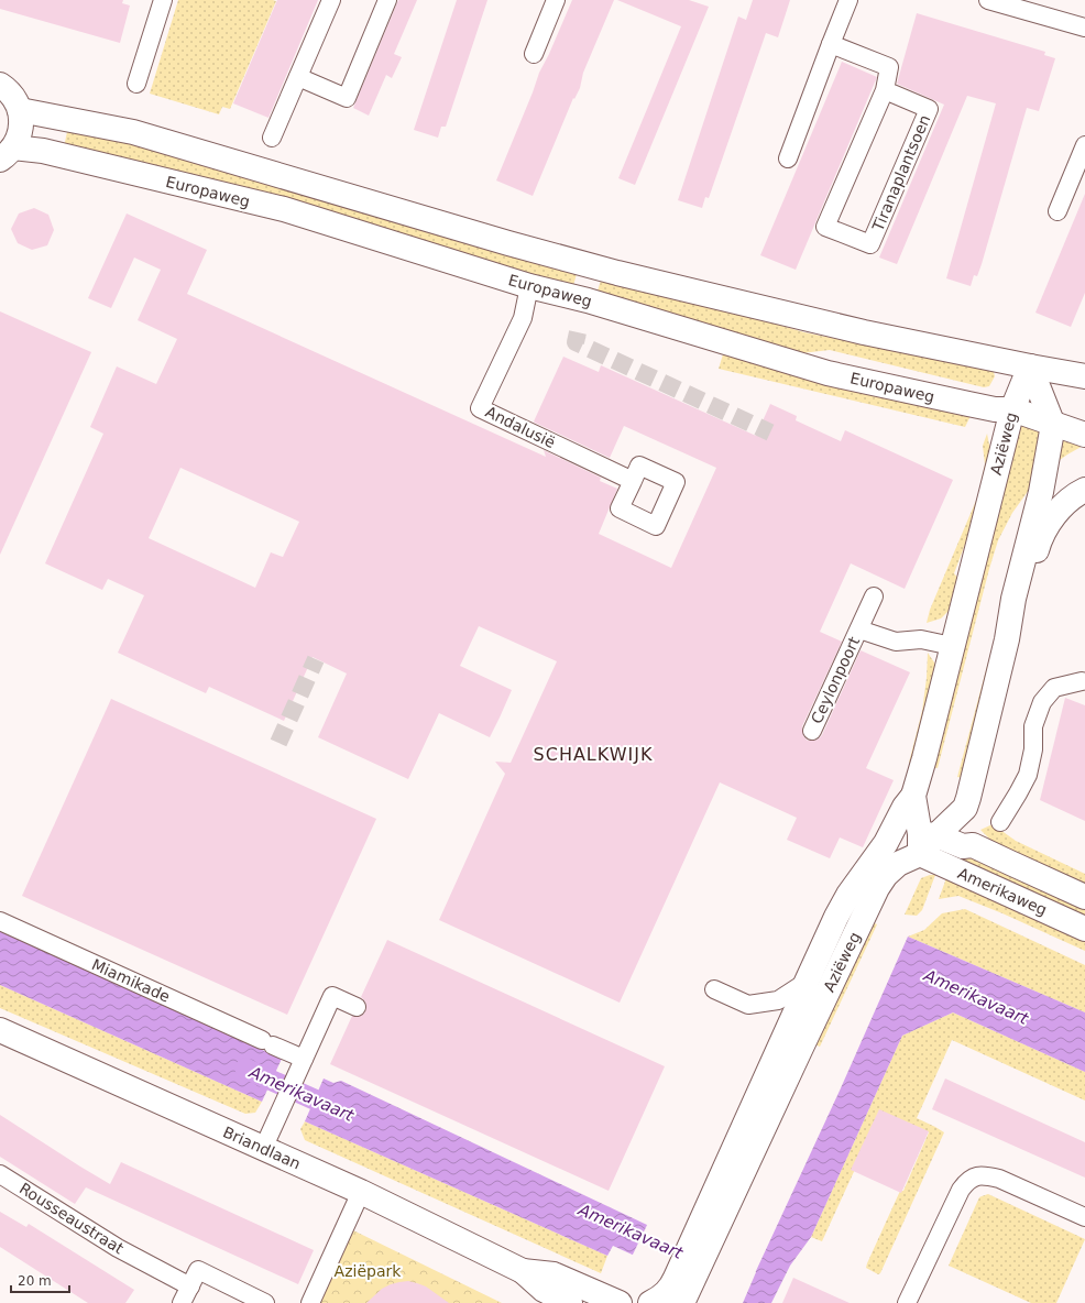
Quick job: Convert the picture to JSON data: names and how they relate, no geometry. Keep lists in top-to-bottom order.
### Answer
{
  "streets": {
    "main road": [
      "Europaweg",
      "Aziëweg",
      "Amerikaweg",
      "Briandlaan"
    ],
    "street": [
      "Tiranaplantsoen",
      "Andalusië",
      "Ceylonpoort",
      "Miamikade",
      "Rousseaustraat"
    ]
  },
  "crossings": [
    ["Europaweg", "Andalusië"],
    ["Europaweg", "Aziëweg"],
    ["Aziëweg", "Ceylonpoort"],
    ["Aziëweg", "Amerikaweg"]
  ],
  "districts": ["SCHALKWIJK"],
  "water": ["Amerikavaart"],
  "parks": ["Aziëpark"],
  "scale_bar": "20 m"
}
